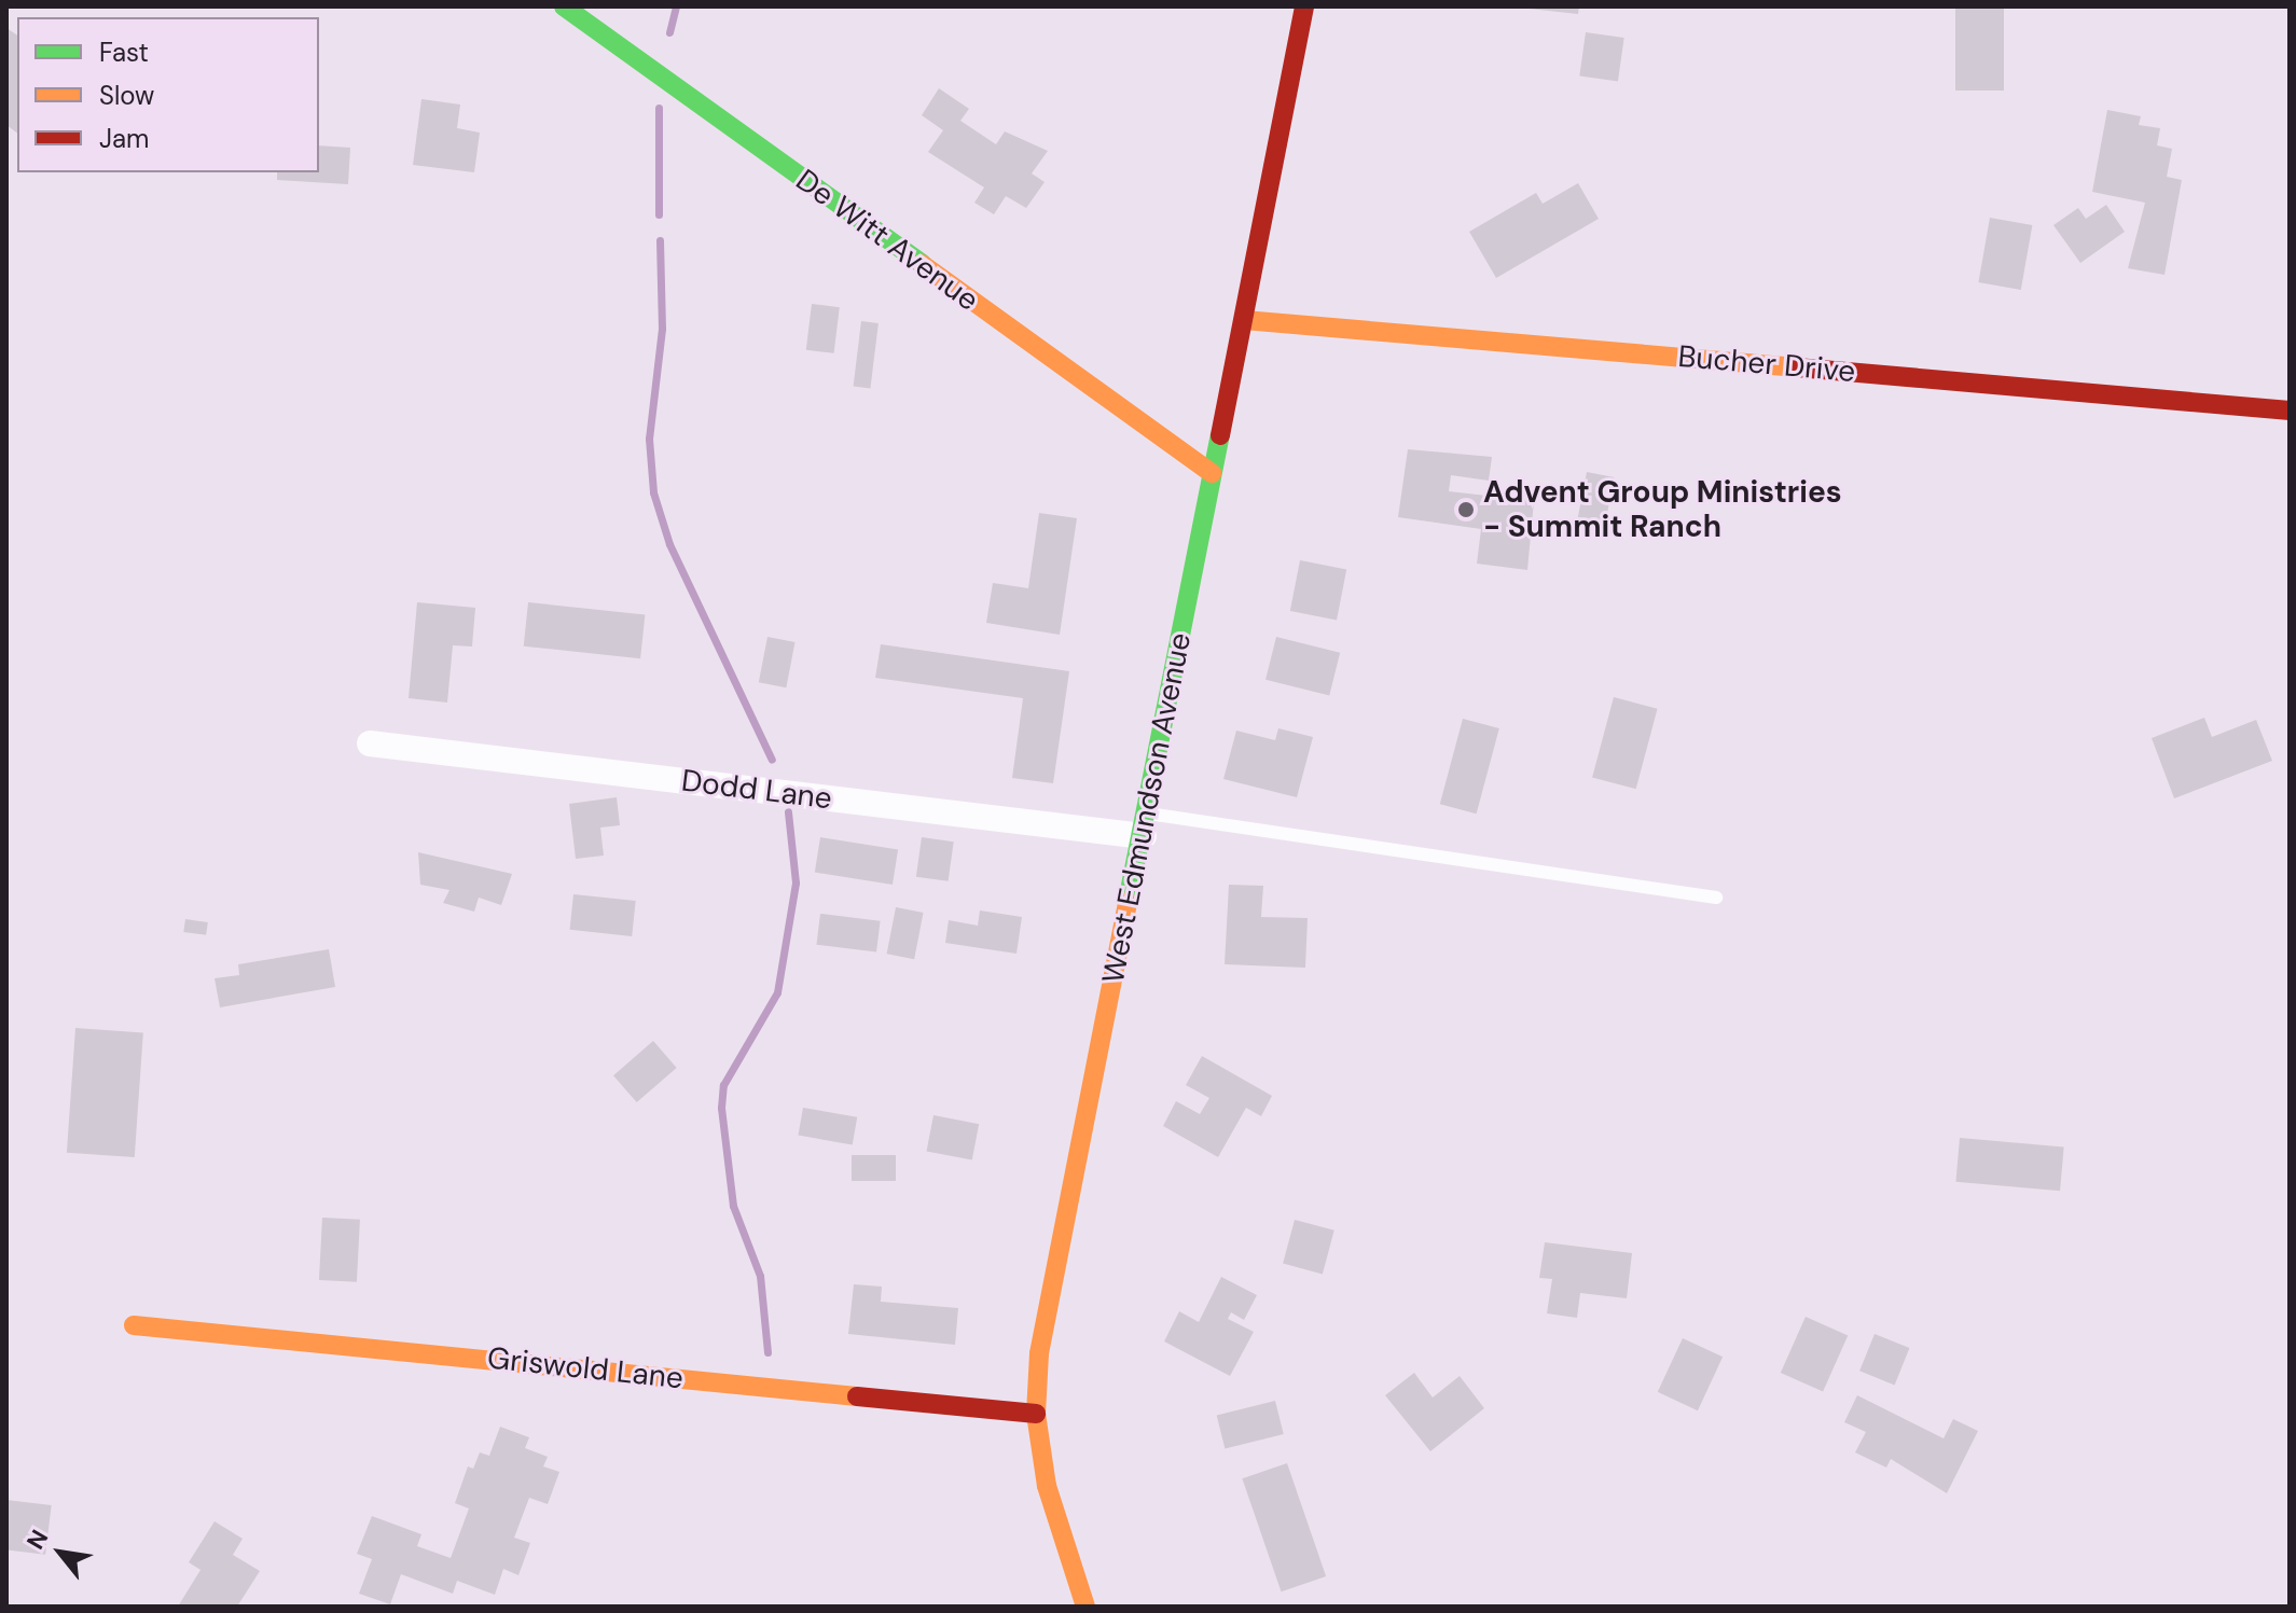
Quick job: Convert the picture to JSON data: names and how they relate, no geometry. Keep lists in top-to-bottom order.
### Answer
{
  "streets": {
    "street": [
      "De Witt Avenue",
      "Bucher Drive",
      "Dodd Lane",
      "West Edmundson Avenue",
      "Griswold Lane"
    ]
  },
  "crossings": [
    ["De Witt Avenue", "West Edmundson Avenue"],
    ["Bucher Drive", "West Edmundson Avenue"],
    ["Dodd Lane", "West Edmundson Avenue"],
    ["West Edmundson Avenue", "Griswold Lane"]
  ],
  "places": ["Advent Group Ministries - Summit Ranch"],
  "legend": ["Fast", "Slow", "Jam"],
  "north": "top left"
}
